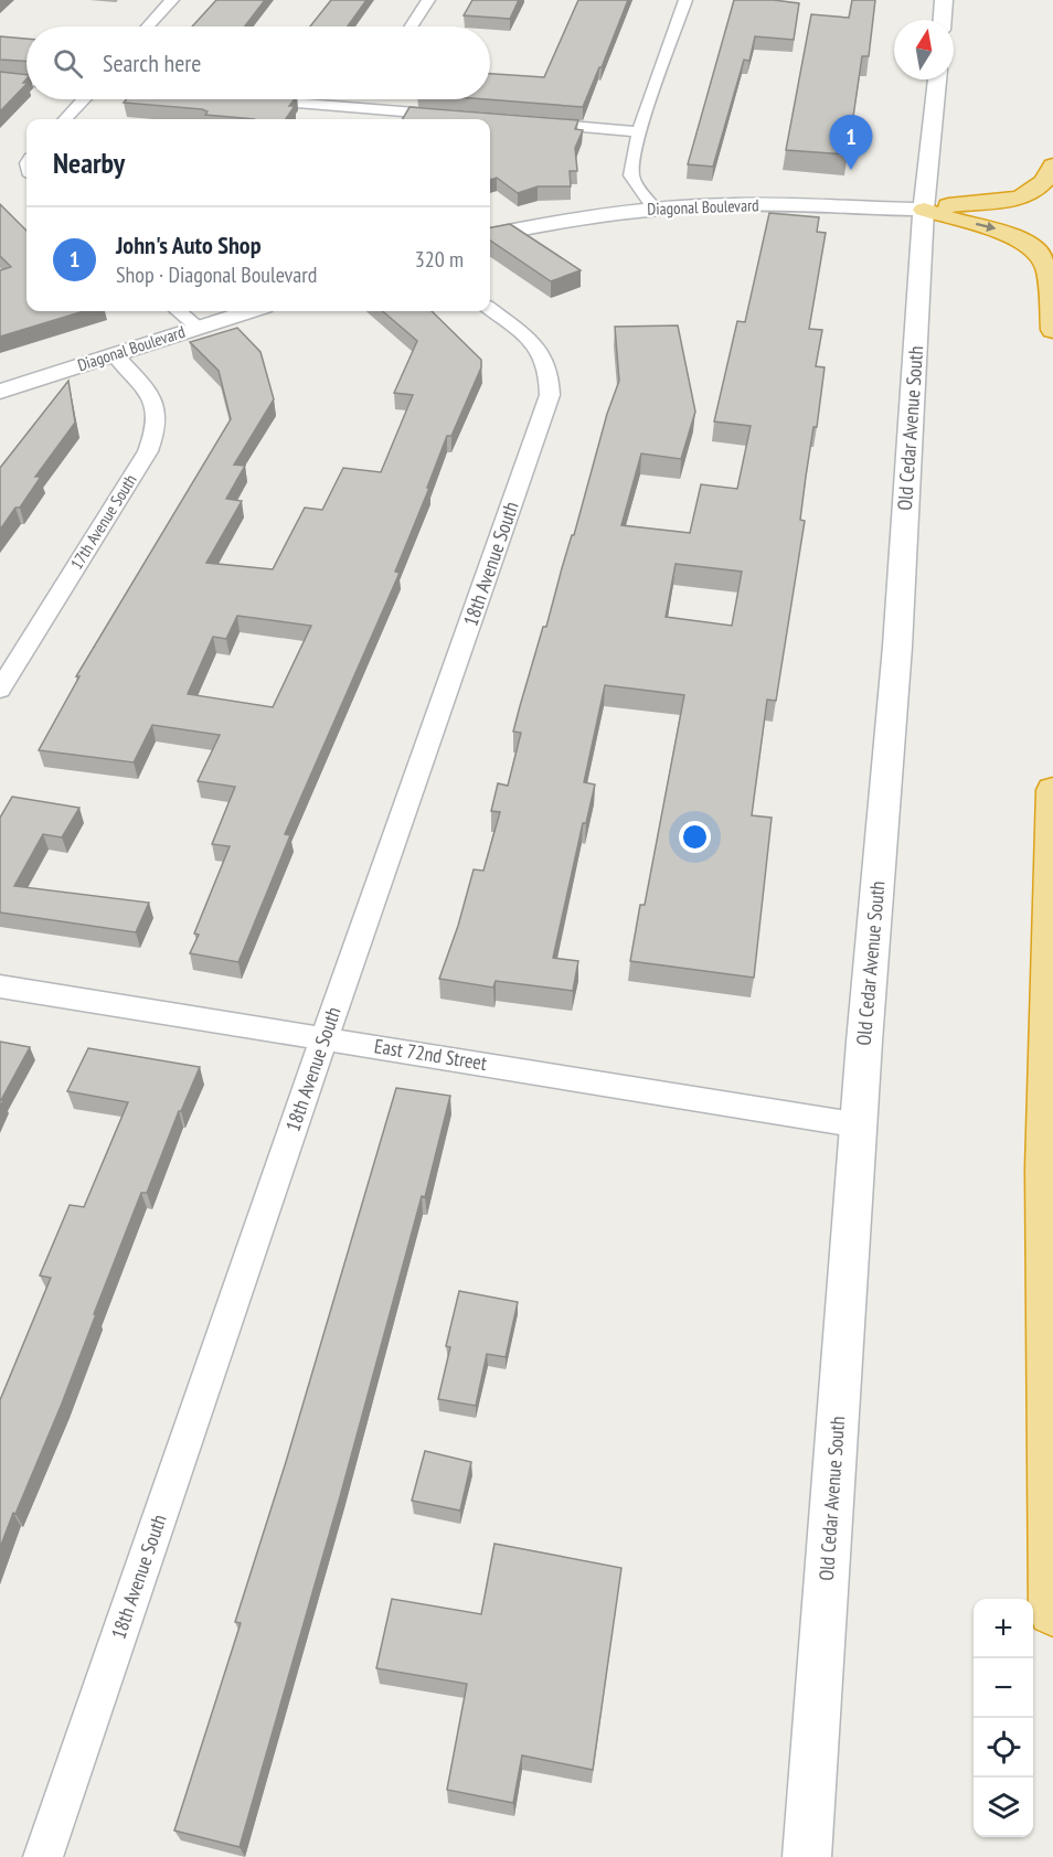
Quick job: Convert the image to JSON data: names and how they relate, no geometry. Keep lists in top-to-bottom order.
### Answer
{
  "streets": {
    "street": [
      "Diagonal Boulevard",
      "Old Cedar Avenue South",
      "17th Avenue South",
      "18th Avenue South",
      "East 72nd Street"
    ]
  },
  "crossings": [
    ["Diagonal Boulevard", "Old Cedar Avenue South"],
    ["Diagonal Boulevard", "17th Avenue South"],
    ["Old Cedar Avenue South", "East 72nd Street"],
    ["18th Avenue South", "East 72nd Street"]
  ],
  "north": "top",
  "page": {
    "search": "Search here",
    "pins": "1",
    "heading": "Nearby",
    "list": [
      {
        "mark": "1",
        "name": "John's Auto Shop",
        "note": "Shop · Diagonal Boulevard",
        "value": "320 m"
      }
    ],
    "map_buttons": ["+", "−"]
  }
}
